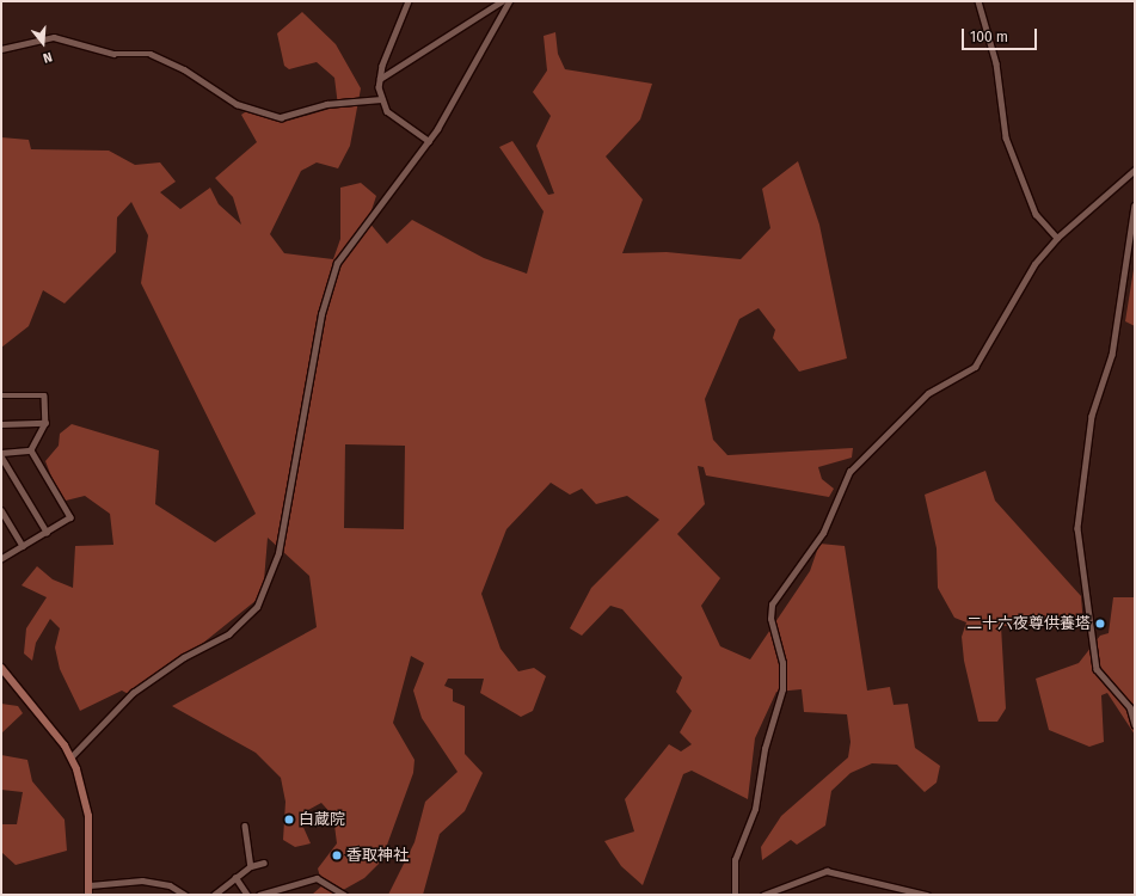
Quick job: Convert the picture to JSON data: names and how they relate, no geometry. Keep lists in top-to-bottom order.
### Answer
{
  "places": ["二十六夜尊供養塔", "白蔵院", "香取神社"],
  "scale_bar": "100 m",
  "north": "bottom"
}
